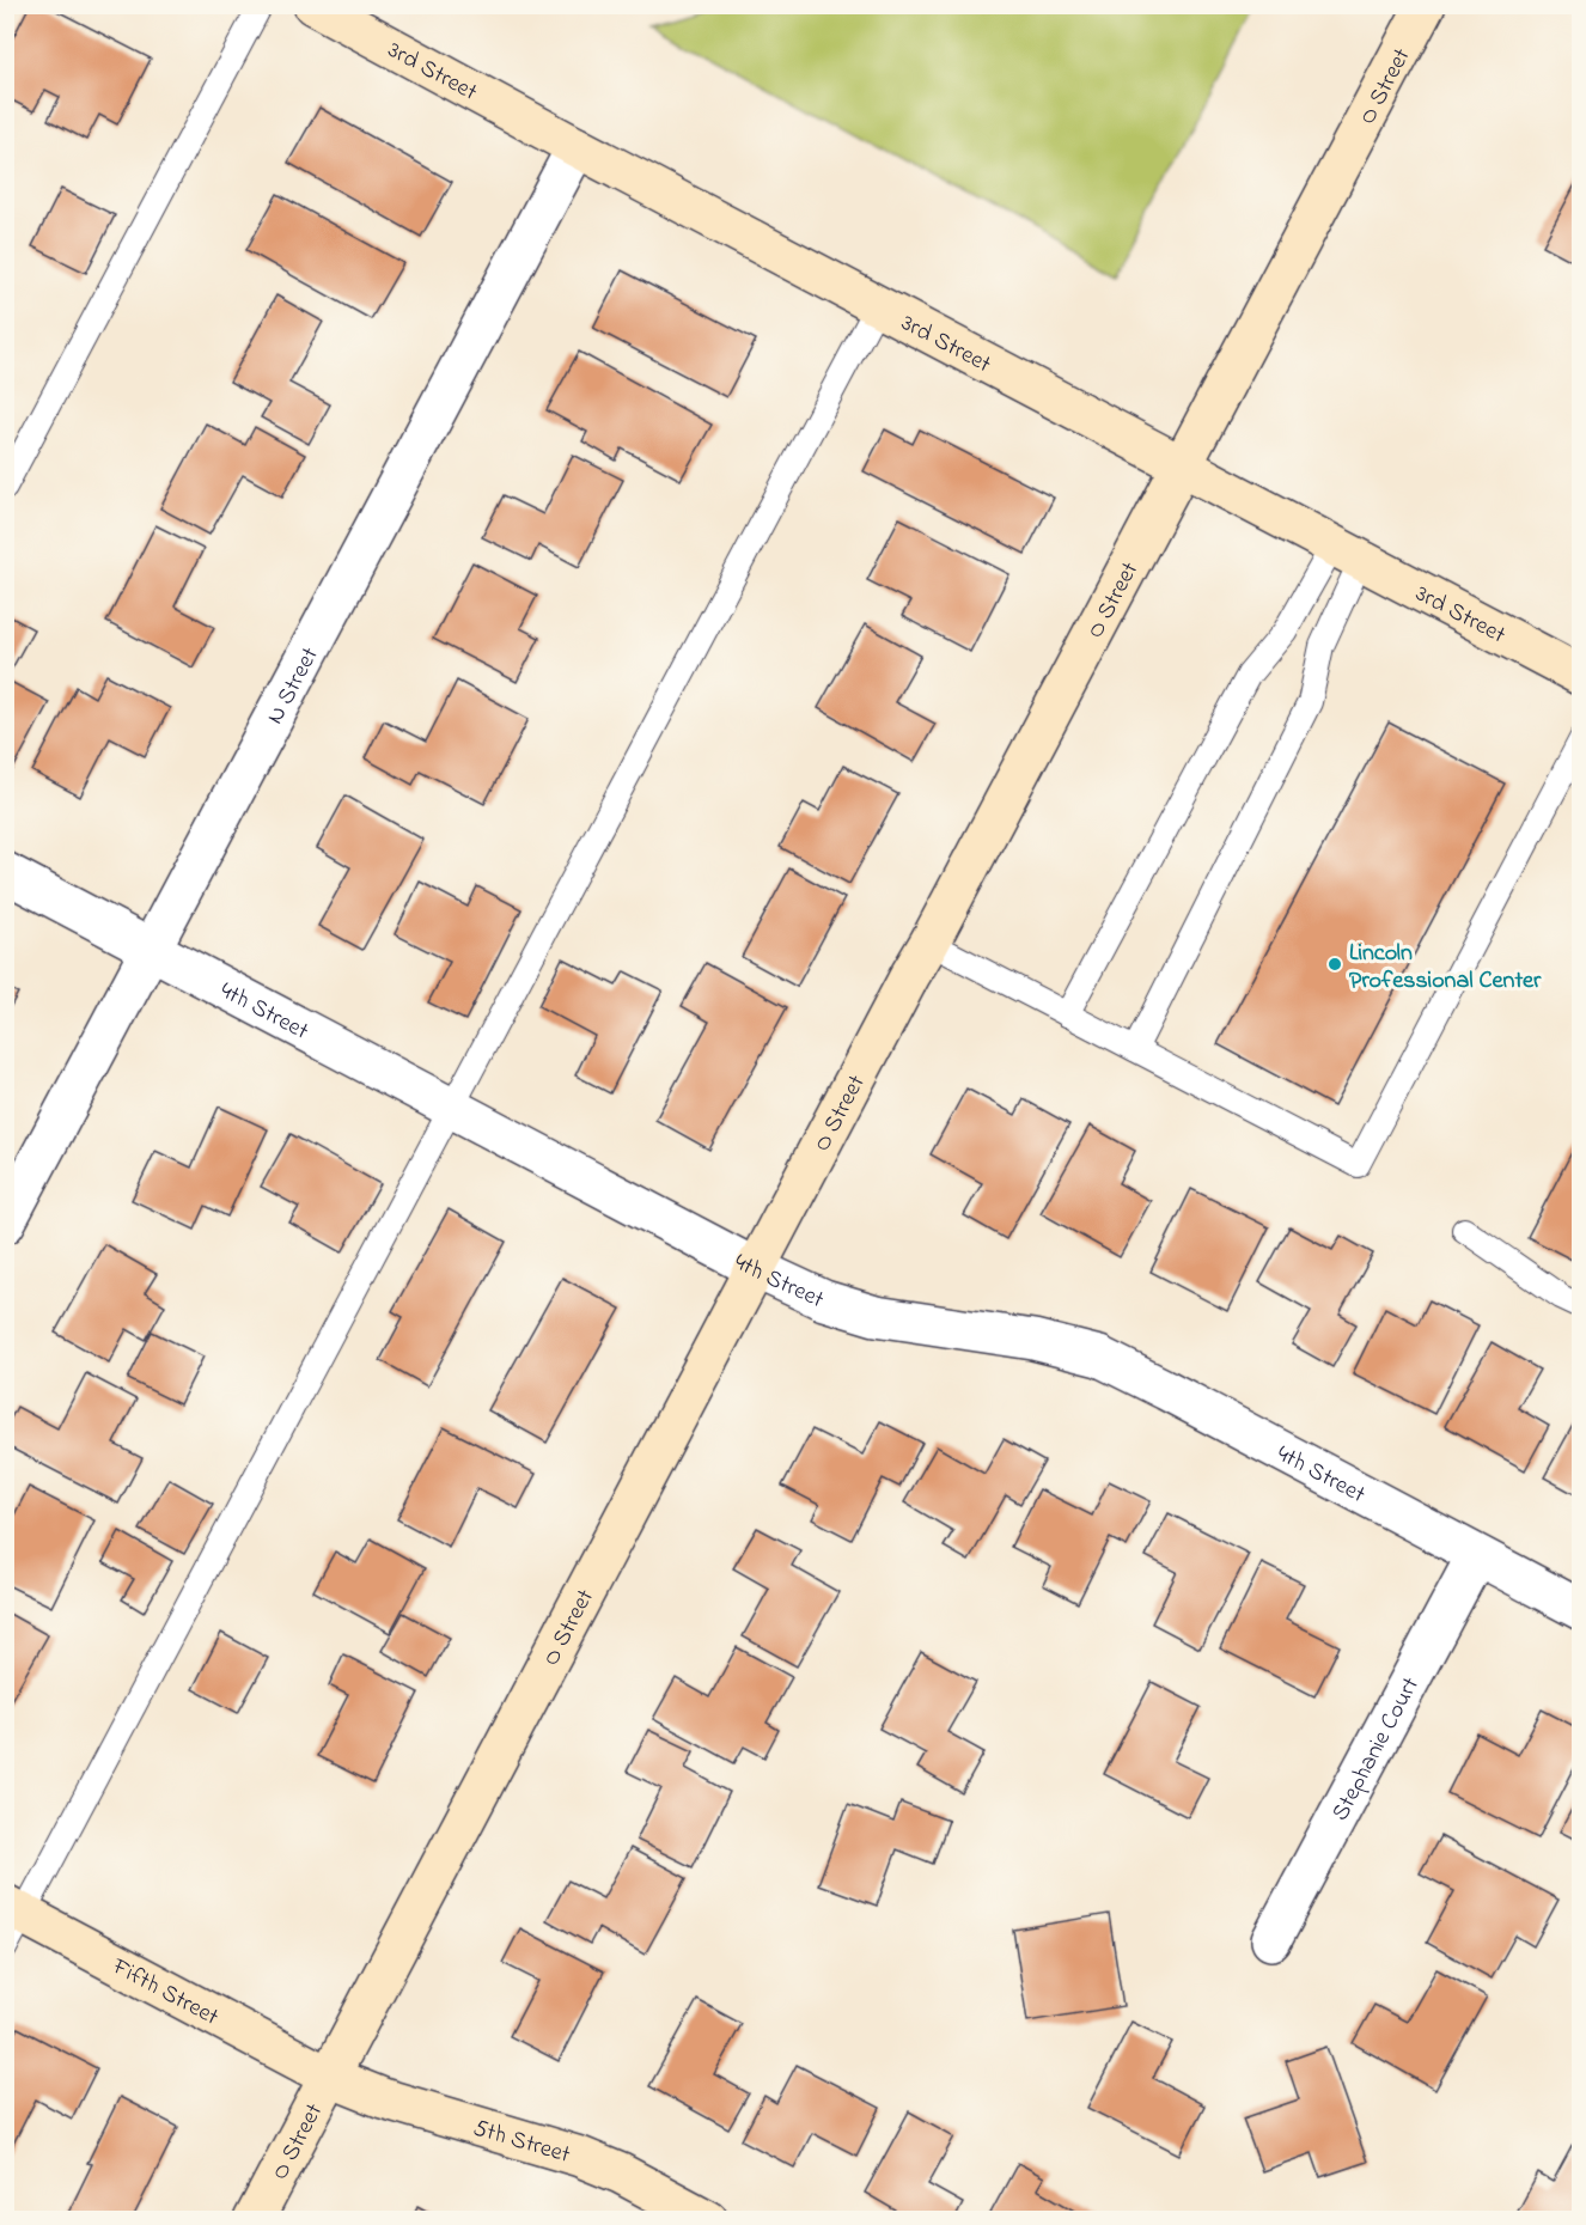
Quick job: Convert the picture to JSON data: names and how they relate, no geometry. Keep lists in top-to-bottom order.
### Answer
{
  "streets": {
    "street": [
      "3rd Street",
      "O Street",
      "N Street",
      "4th Street",
      "Stephanie Court",
      "Fifth Street",
      "5th Street"
    ]
  },
  "crossings": [
    ["3rd Street", "O Street"],
    ["3rd Street", "N Street"],
    ["O Street", "4th Street"],
    ["O Street", "Fifth Street"],
    ["O Street", "5th Street"],
    ["N Street", "4th Street"],
    ["4th Street", "Stephanie Court"],
    ["Fifth Street", "5th Street"]
  ],
  "places": ["Lincoln Professional Center"]
}
